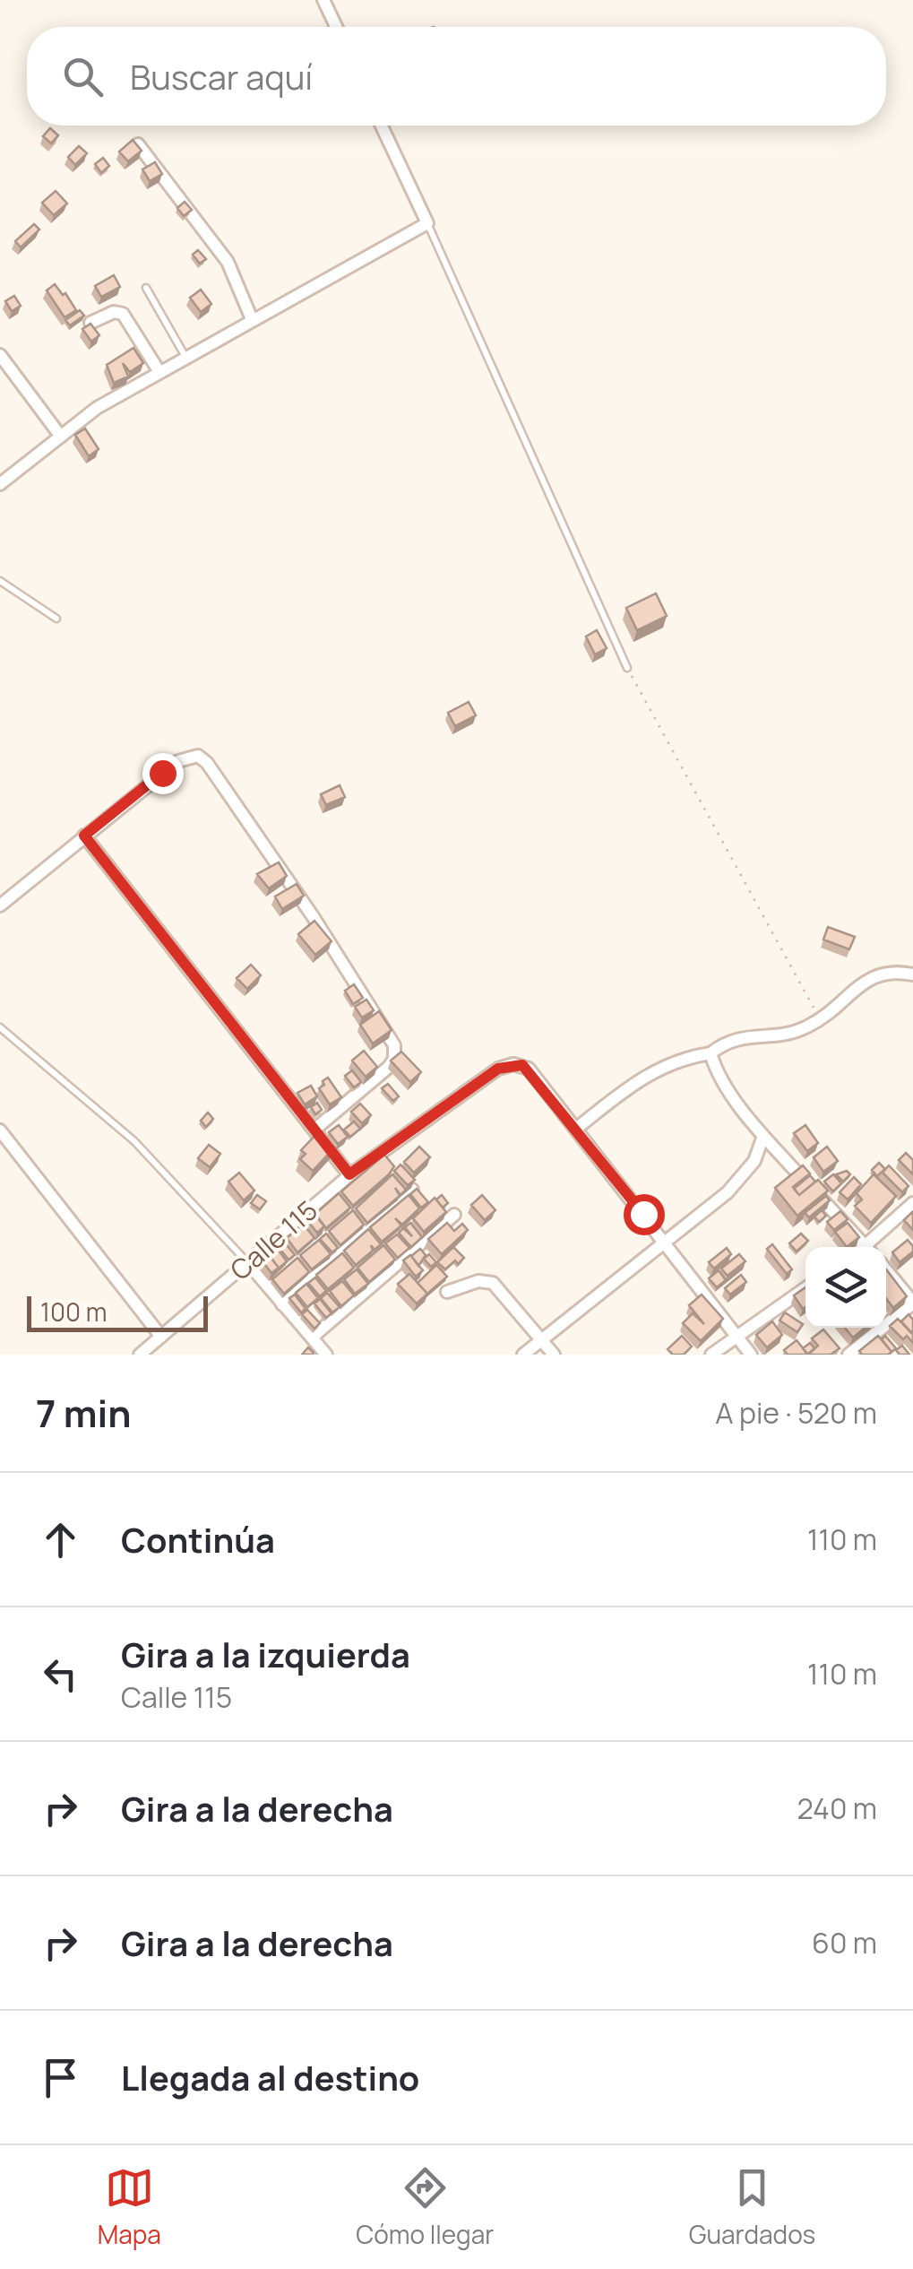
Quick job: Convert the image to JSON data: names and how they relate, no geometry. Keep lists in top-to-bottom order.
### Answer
{
  "streets": {
    "street": ["Calle 115"]
  },
  "scale_bar": "100 m",
  "page": {
    "search": "Buscar aquí",
    "scale": "100 m",
    "heading": ["7 min", "A pie · 520 m"],
    "list": [
      ["Continúa", "110 m"],
      ["Gira a la izquierda", "Calle 115", "110 m"],
      ["Gira a la derecha", "240 m"],
      ["Gira a la derecha", "60 m"],
      "Llegada al destino"
    ],
    "nav": ["Mapa", "Cómo llegar", "Guardados"]
  }
}
